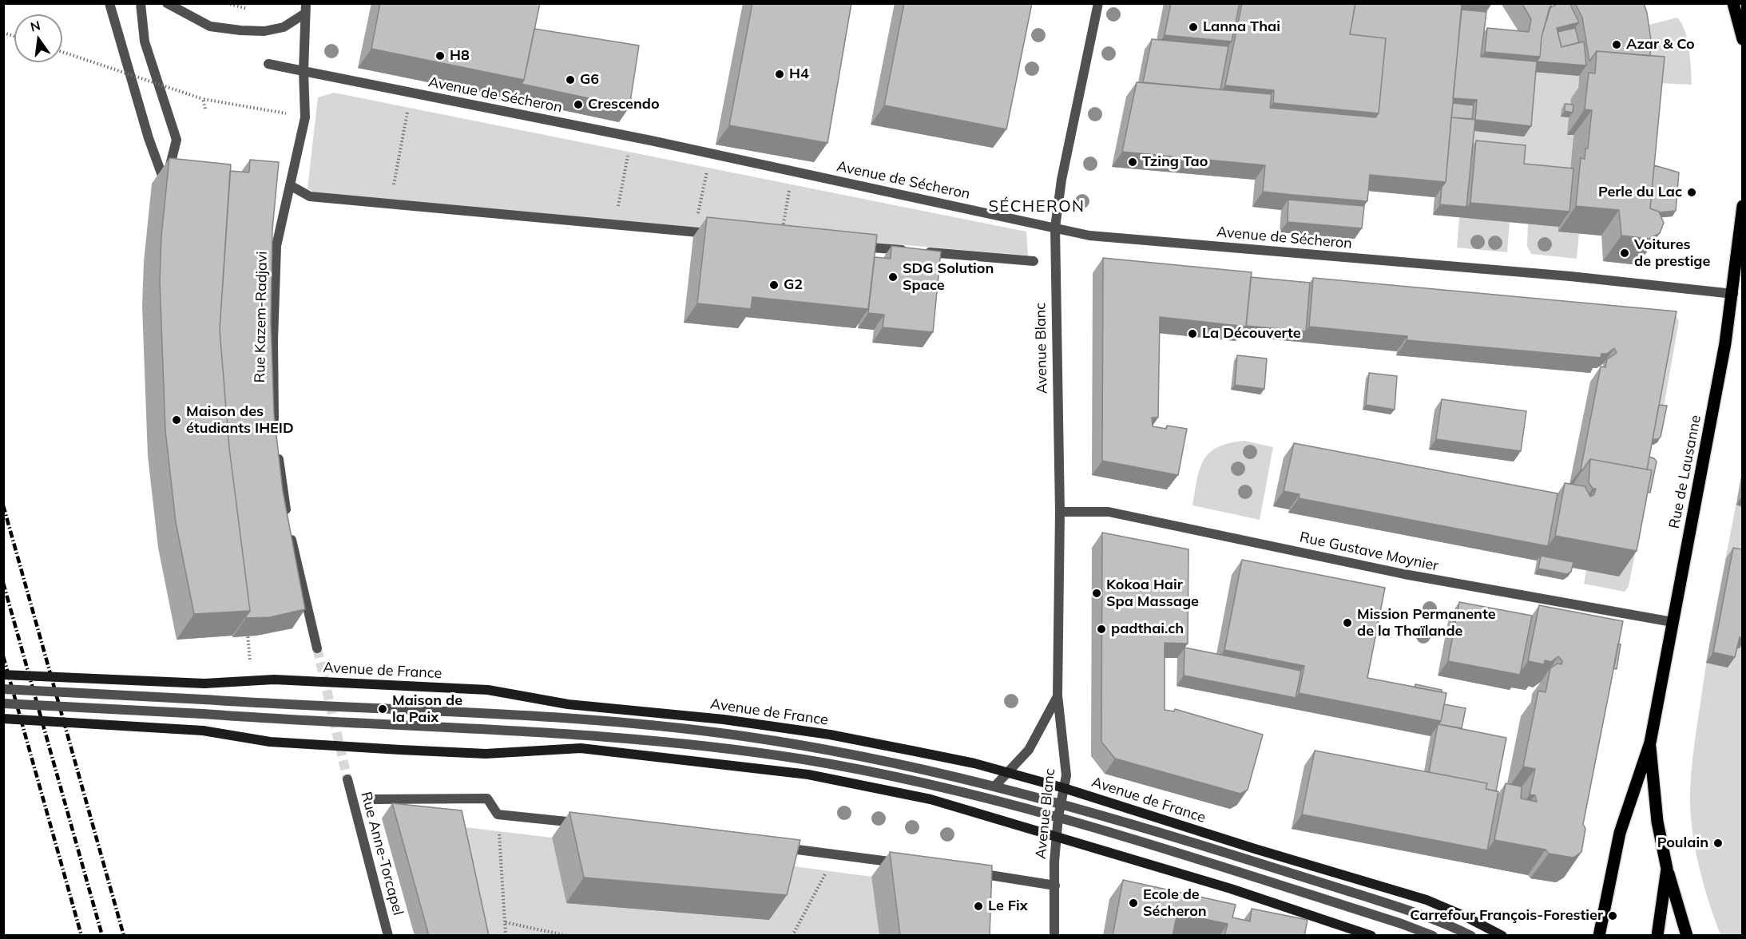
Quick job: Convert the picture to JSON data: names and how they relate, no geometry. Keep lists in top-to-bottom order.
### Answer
{
  "streets": {
    "main road": ["Rue de Lausanne", "Avenue de France"],
    "street": [
      "Avenue de Sécheron",
      "Rue Kazem-Radjavi",
      "Avenue Blanc",
      "Rue Gustave Moynier",
      "Rue Anne-Torcapel"
    ]
  },
  "crossings": [
    ["Avenue de Sécheron", "Rue Kazem-Radjavi"],
    ["Avenue de Sécheron", "Avenue Blanc"],
    ["Avenue de Sécheron", "Rue de Lausanne"],
    ["Avenue Blanc", "Rue Gustave Moynier"],
    ["Avenue Blanc", "Avenue de France"],
    ["Rue de Lausanne", "Rue Gustave Moynier"]
  ],
  "districts": ["SÉCHERON"],
  "places": [
    "Lanna Thai",
    "Azar & Co",
    "H8",
    "H4",
    "G6",
    "Crescendo",
    "Tzing Tao",
    "Perle du Lac",
    "Voitures de prestige",
    "SDG Solution Space",
    "G2",
    "La Découverte",
    "Maison des étudiants IHEID",
    "Kokoa Hair Spa Massage",
    "Mission Permanente de la Thaïlande",
    "padthai.ch",
    "Maison de la Paix",
    "Poulain",
    "Ecole de Sécheron",
    "Le Fix",
    "Carrefour François-Forestier"
  ],
  "north": "top"
}
